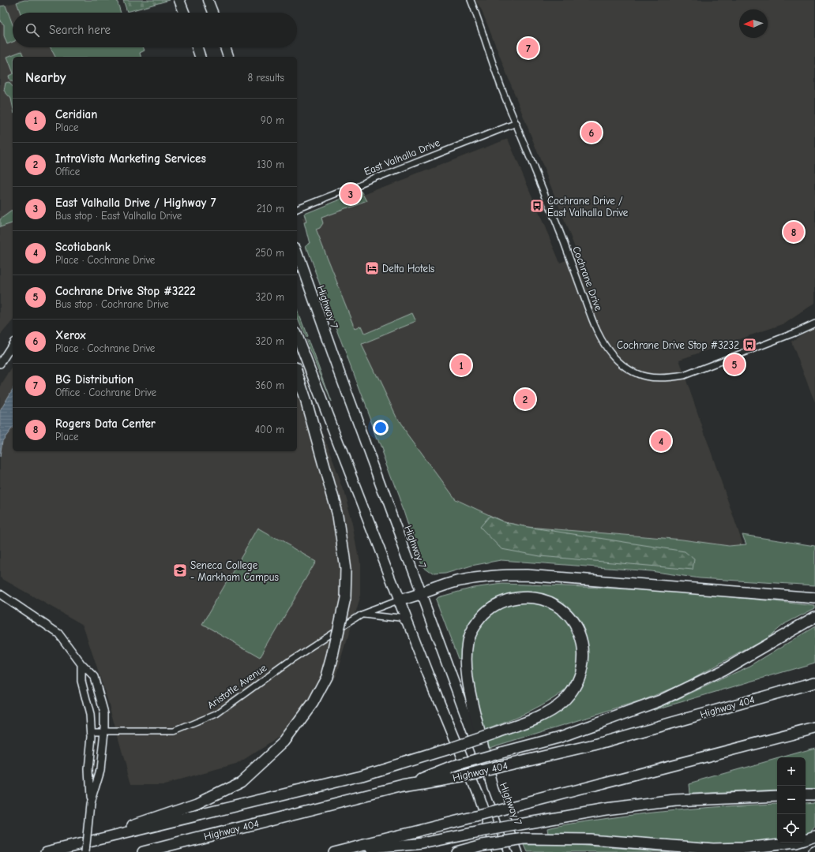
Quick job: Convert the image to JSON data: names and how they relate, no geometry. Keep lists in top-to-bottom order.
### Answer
{
  "streets": {
    "highway": ["Highway 404"],
    "main road": ["Highway 7"],
    "street": ["East Valhalla Drive", "Cochrane Drive", "Aristotle Avenue"]
  },
  "crossings": [
    ["East Valhalla Drive", "Cochrane Drive"]
  ],
  "places": {
    "bus stop": ["Cochrane Drive / East Valhalla Drive", "Cochrane Drive Stop #3232"],
    "hotel": ["Delta Hotels"],
    "school or university": ["Seneca College - Markham Campus"]
  },
  "north": "left",
  "page": {
    "search": "Search here",
    "pins": [
      "7",
      "6",
      "3",
      "8",
      "5",
      "1",
      "2",
      "4"
    ],
    "heading": ["Nearby", "8 results"],
    "list": [
      {
        "mark": "1",
        "name": "Ceridian",
        "note": "Place",
        "value": "90 m"
      },
      {
        "mark": "2",
        "name": "IntraVista Marketing Services",
        "note": "Office",
        "value": "130 m"
      },
      {
        "mark": "3",
        "name": "East Valhalla Drive / Highway 7",
        "note": "Bus stop · East Valhalla Drive",
        "value": "210 m"
      },
      {
        "mark": "4",
        "name": "Scotiabank",
        "note": "Place · Cochrane Drive",
        "value": "250 m"
      },
      {
        "mark": "5",
        "name": "Cochrane Drive Stop #3222",
        "note": "Bus stop · Cochrane Drive",
        "value": "320 m"
      },
      {
        "mark": "6",
        "name": "Xerox",
        "note": "Place · Cochrane Drive",
        "value": "320 m"
      },
      {
        "mark": "7",
        "name": "BG Distribution",
        "note": "Office · Cochrane Drive",
        "value": "360 m"
      },
      {
        "mark": "8",
        "name": "Rogers Data Center",
        "note": "Place",
        "value": "400 m"
      }
    ],
    "map_buttons": ["+", "−"]
  }
}
